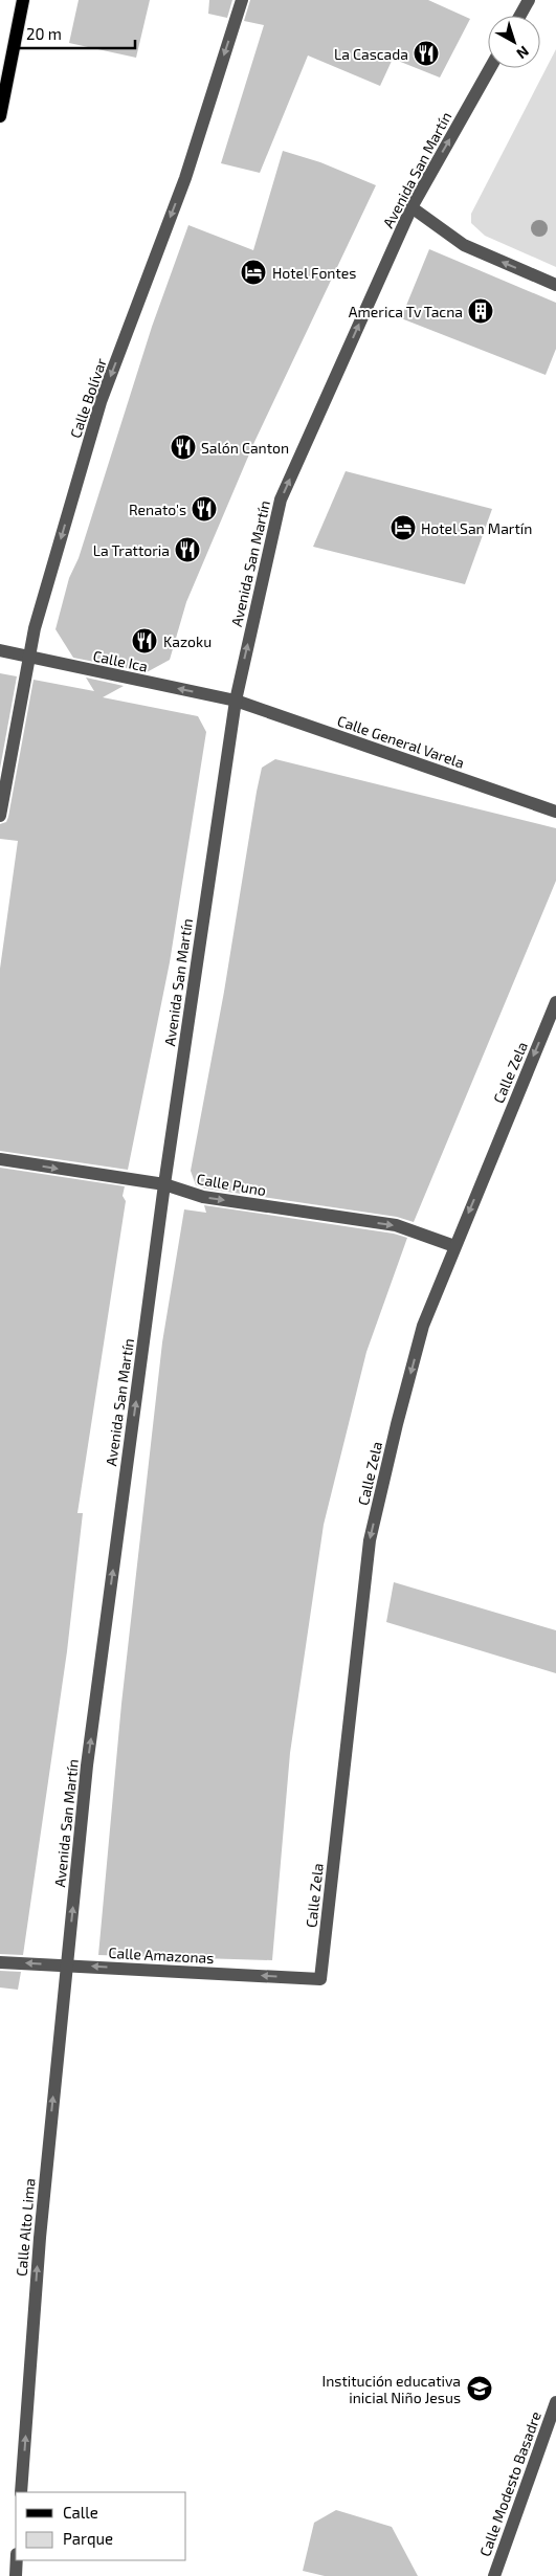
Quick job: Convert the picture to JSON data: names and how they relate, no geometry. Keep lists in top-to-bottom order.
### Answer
{
  "streets": {
    "street": [
      "Avenida San Martín",
      "Calle Bolívar",
      "Calle Ica",
      "Calle General Varela",
      "Calle Zela",
      "Calle Puno",
      "Calle Amazonas",
      "Calle Alto Lima",
      "Calle Modesto Basadre"
    ]
  },
  "crossings": [
    ["Avenida San Martín", "Calle Ica"],
    ["Avenida San Martín", "Calle General Varela"],
    ["Avenida San Martín", "Calle Puno"],
    ["Avenida San Martín", "Calle Amazonas"],
    ["Avenida San Martín", "Calle Alto Lima"],
    ["Calle Bolívar", "Calle Ica"],
    ["Calle Ica", "Calle General Varela"],
    ["Calle Zela", "Calle Puno"],
    ["Calle Zela", "Calle Amazonas"],
    ["Calle Amazonas", "Calle Alto Lima"]
  ],
  "one_way": [
    "Avenida San Martín",
    "Calle Bolívar",
    "Calle Ica",
    "Calle Zela",
    "Calle Puno",
    "Calle Amazonas",
    "Calle Alto Lima"
  ],
  "places": {
    "restaurant": [
      "La Cascada",
      "Salón Canton",
      "Renato's",
      "La Trattoria",
      "Kazoku"
    ],
    "hotel": ["Hotel Fontes", "Hotel San Martín"],
    "building": ["America Tv Tacna"],
    "school or university": ["Institución educativa inicial Niño Jesus"]
  },
  "legend": ["Calle", "Parque"],
  "scale_bar": "20 m",
  "north": "bottom right"
}
